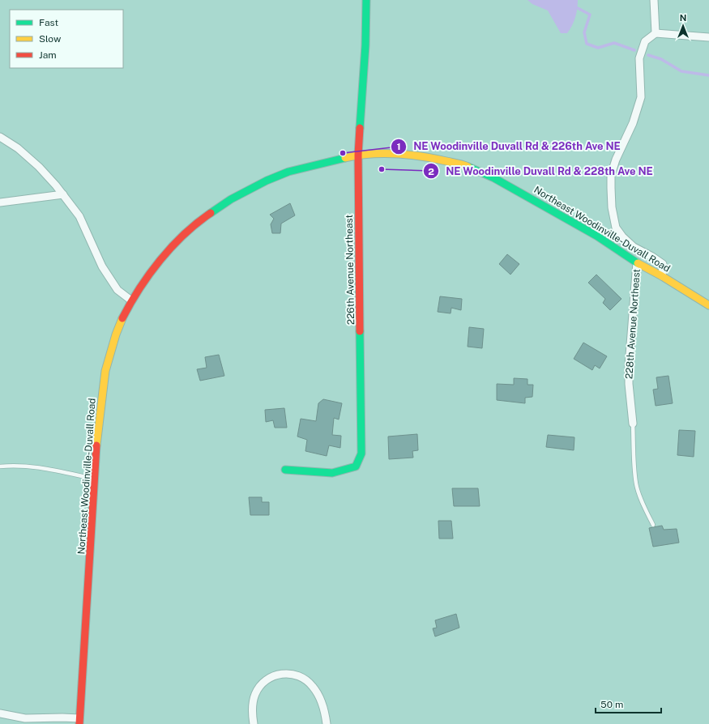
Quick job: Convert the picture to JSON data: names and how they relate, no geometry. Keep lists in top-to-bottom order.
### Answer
{
  "streets": {
    "main road": ["Northeast Woodinville-Duvall Road", "226th Avenue Northeast"],
    "street": ["228th Avenue Northeast"]
  },
  "crossings": [
    ["Northeast Woodinville-Duvall Road", "226th Avenue Northeast"],
    ["Northeast Woodinville-Duvall Road", "228th Avenue Northeast"]
  ],
  "places": ["NE Woodinville Duvall Rd & 226th Ave NE", "NE Woodinville Duvall Rd & 228th Ave NE"],
  "legend": ["Fast", "Slow", "Jam"],
  "scale_bar": "50 m",
  "north": "top"
}
